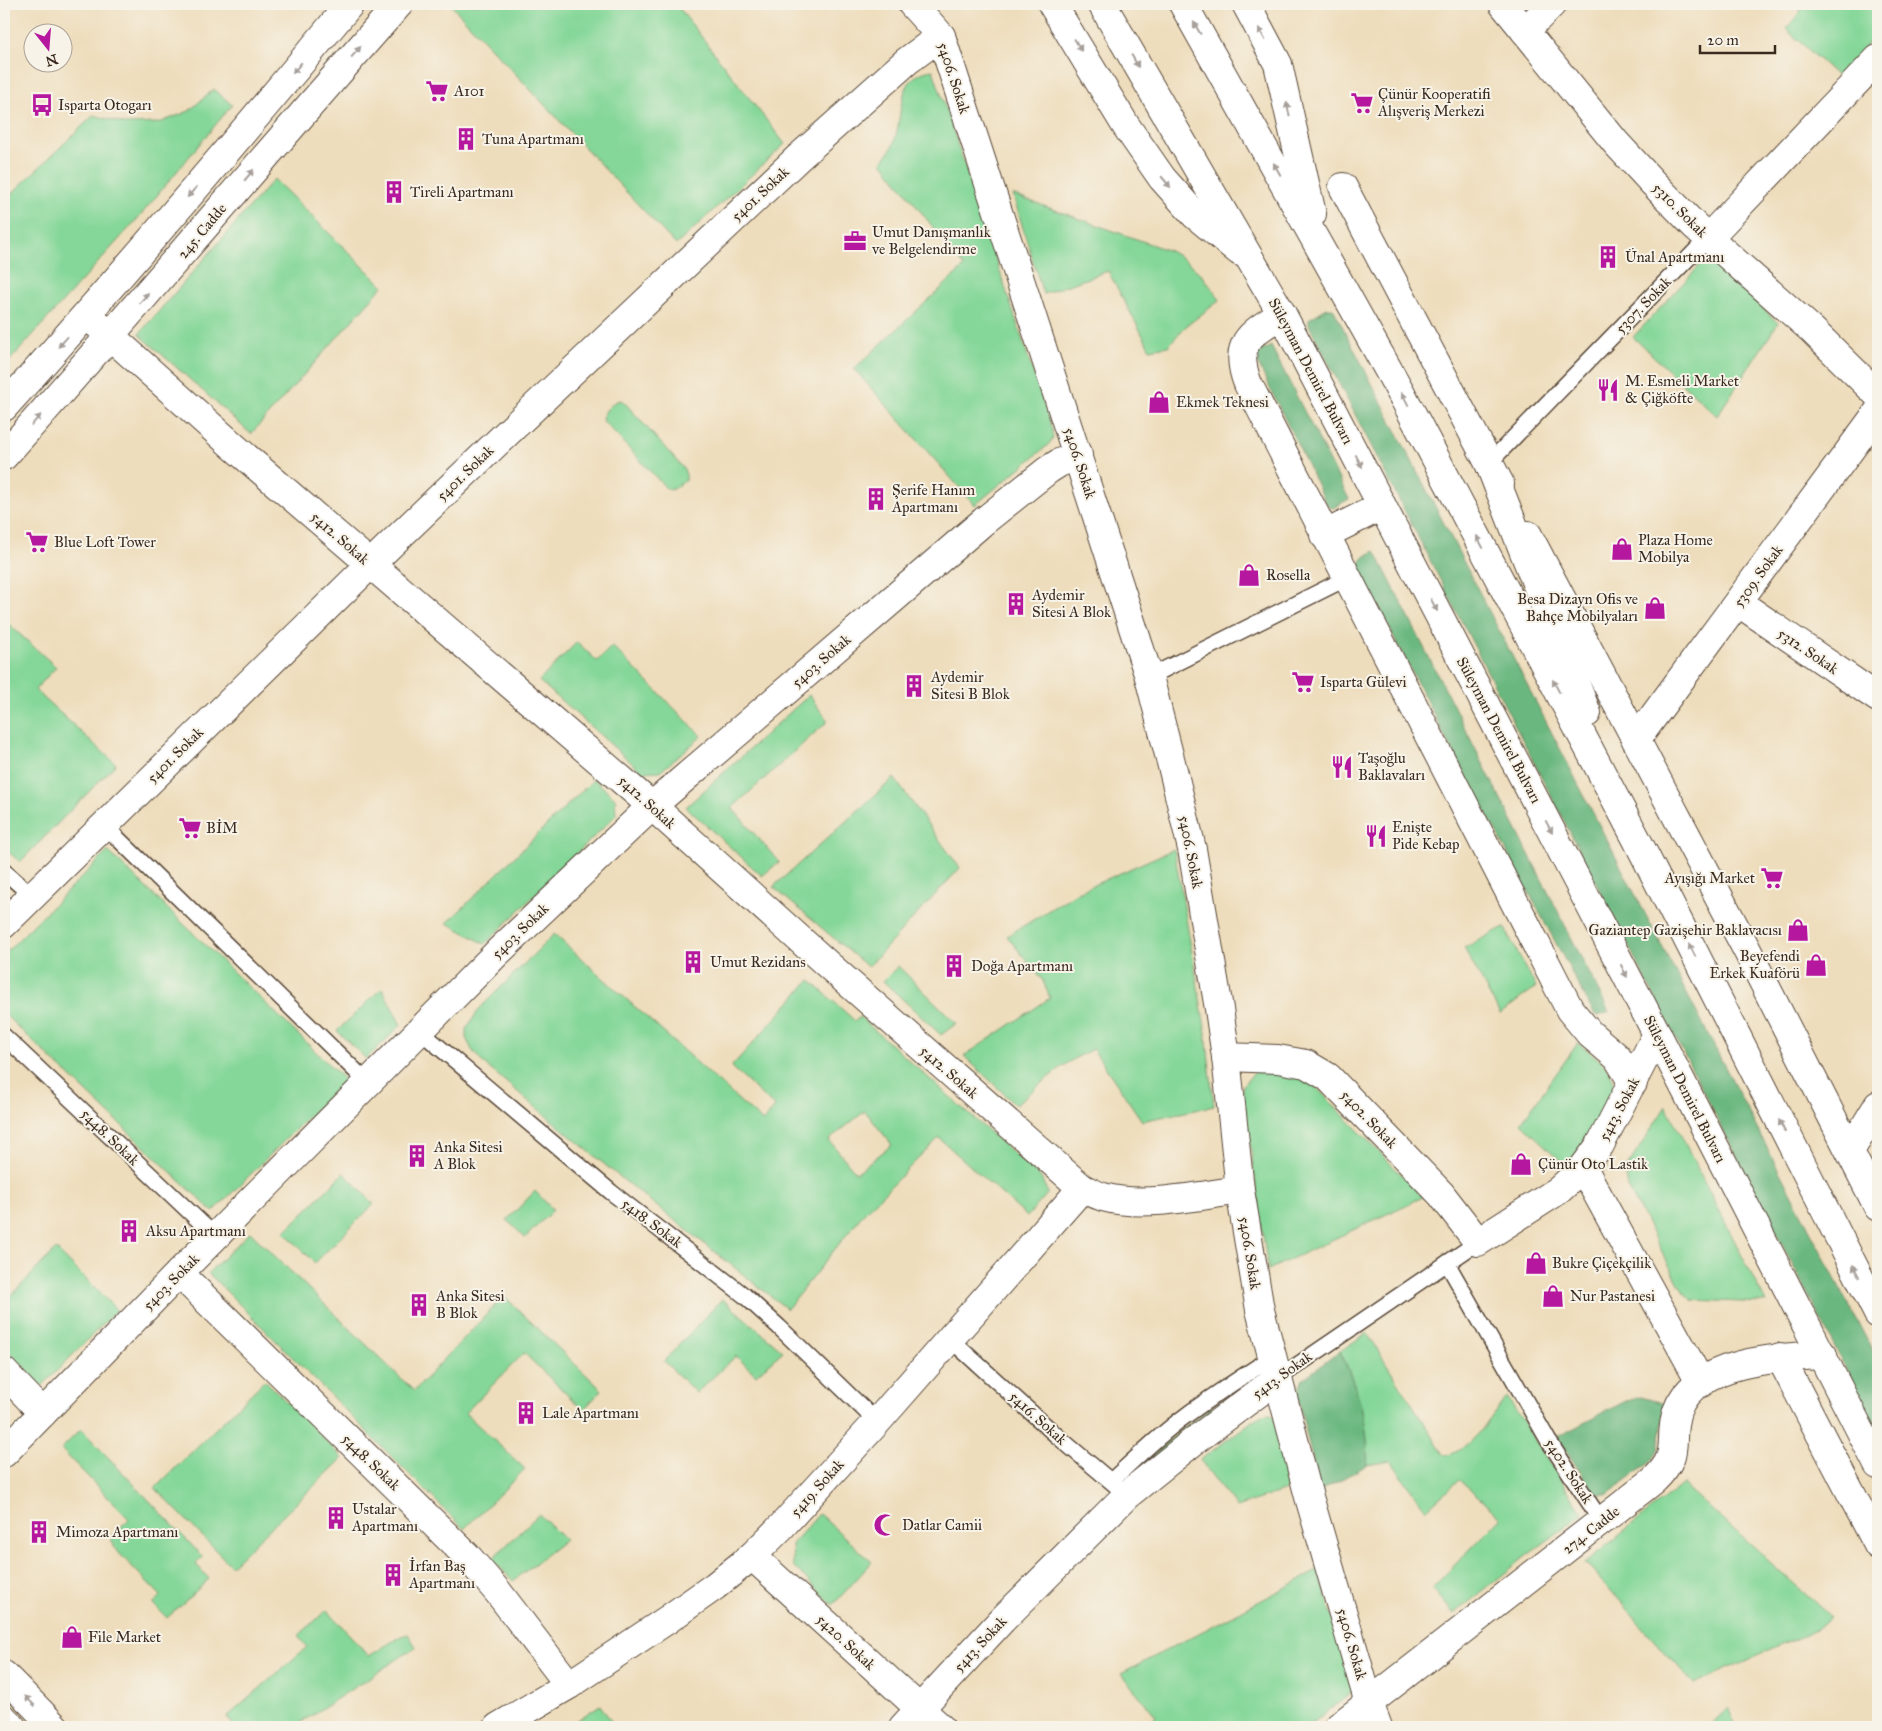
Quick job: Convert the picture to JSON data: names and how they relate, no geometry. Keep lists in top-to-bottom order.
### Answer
{
  "streets": {
    "main road": [
      "5406. Sokak",
      "5401. Sokak",
      "5310. Sokak",
      "245. Cadde",
      "5307. Sokak",
      "Süleyman Demirel Bulvarı",
      "5412. Sokak",
      "5309. Sokak",
      "5312. Sokak",
      "5403. Sokak",
      "5413. Sokak",
      "5402. Sokak",
      "5448. Sokak",
      "5419. Sokak",
      "274. Cadde",
      "5420. Sokak"
    ],
    "lane": ["5418. Sokak", "5416. Sokak"]
  },
  "crossings": [
    ["5406. Sokak", "5401. Sokak"],
    ["5406. Sokak", "5412. Sokak"],
    ["5406. Sokak", "5403. Sokak"],
    ["5406. Sokak", "5413. Sokak"],
    ["5406. Sokak", "5402. Sokak"],
    ["5406. Sokak", "274. Cadde"],
    ["5401. Sokak", "5412. Sokak"],
    ["5310. Sokak", "5307. Sokak"],
    ["245. Cadde", "5412. Sokak"],
    ["Süleyman Demirel Bulvarı", "5413. Sokak"],
    ["Süleyman Demirel Bulvarı", "274. Cadde"],
    ["5412. Sokak", "5403. Sokak"],
    ["5412. Sokak", "5419. Sokak"],
    ["5309. Sokak", "5312. Sokak"],
    ["5403. Sokak", "5448. Sokak"],
    ["5403. Sokak", "5418. Sokak"],
    ["5413. Sokak", "5402. Sokak"],
    ["5413. Sokak", "5416. Sokak"],
    ["5413. Sokak", "5420. Sokak"],
    ["5402. Sokak", "274. Cadde"],
    ["5448. Sokak", "5419. Sokak"],
    ["5418. Sokak", "5419. Sokak"],
    ["5416. Sokak", "5419. Sokak"],
    ["5419. Sokak", "5420. Sokak"]
  ],
  "places": {
    "supermarket": [
      "A101",
      "Çünür Kooperatifi Alışveriş Merkezi",
      "Blue Loft Tower",
      "Isparta Gülevi",
      "BİM",
      "Ayışığı Market"
    ],
    "bus stop": ["Isparta Otogarı"],
    "building": [
      "Tuna Apartmanı",
      "Tireli Apartmanı",
      "Ünal Apartmanı",
      "Şerife Hanım Apartmanı",
      "Aydemir Sitesi A Blok",
      "Aydemir Sitesi B Blok",
      "Umut Rezidans",
      "Doğa Apartmanı",
      "Anka Sitesi A Blok",
      "Aksu Apartmanı",
      "Anka Sitesi B Blok",
      "Lale Apartmanı",
      "Ustalar Apartmanı",
      "Mimoza Apartmanı",
      "İrfan Baş Apartmanı"
    ],
    "office": ["Umut Danışmanlık ve Belgelendirme"],
    "restaurant": ["M. Esmeli Market & Çiğköfte", "Taşoğlu Baklavaları", "Enişte Pide Kebap"],
    "shop": [
      "Ekmek Teknesi",
      "Plaza Home Mobilya",
      "Rosella",
      "Besa Dizayn Ofis ve Bahçe Mobilyaları",
      "Gaziantep Gazişehir Baklavacısı",
      "Beyefendi Erkek Kuaförü",
      "Çünür Oto Lastik",
      "Bukre Çiçekçilik",
      "Nur Pastanesi",
      "File Market"
    ],
    "mosque": ["Datlar Camii"]
  },
  "scale_bar": "20 m",
  "north": "bottom"
}
